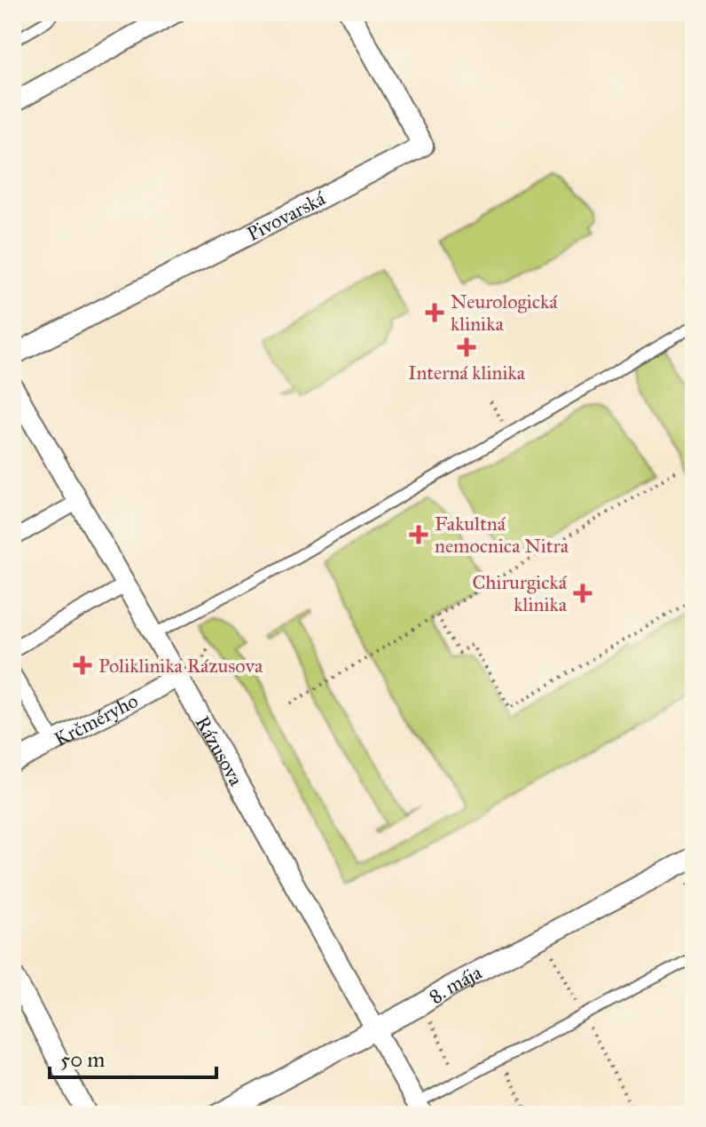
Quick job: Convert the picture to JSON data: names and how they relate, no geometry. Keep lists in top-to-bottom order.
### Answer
{
  "streets": {
    "street": [
      "Pivovarská",
      "Krčméryho",
      "Rázusova",
      "8. mája"
    ]
  },
  "crossings": [
    ["Krčméryho", "Rázusova"],
    ["Rázusova", "8. mája"]
  ],
  "places": {
    "health": [
      "Neurologická klinika",
      "Interná klinika",
      "Fakultná nemocnica Nitra",
      "Chirurgická klinika",
      "Poliklinika Rázusova"
    ]
  },
  "scale_bar": "50 m"
}
